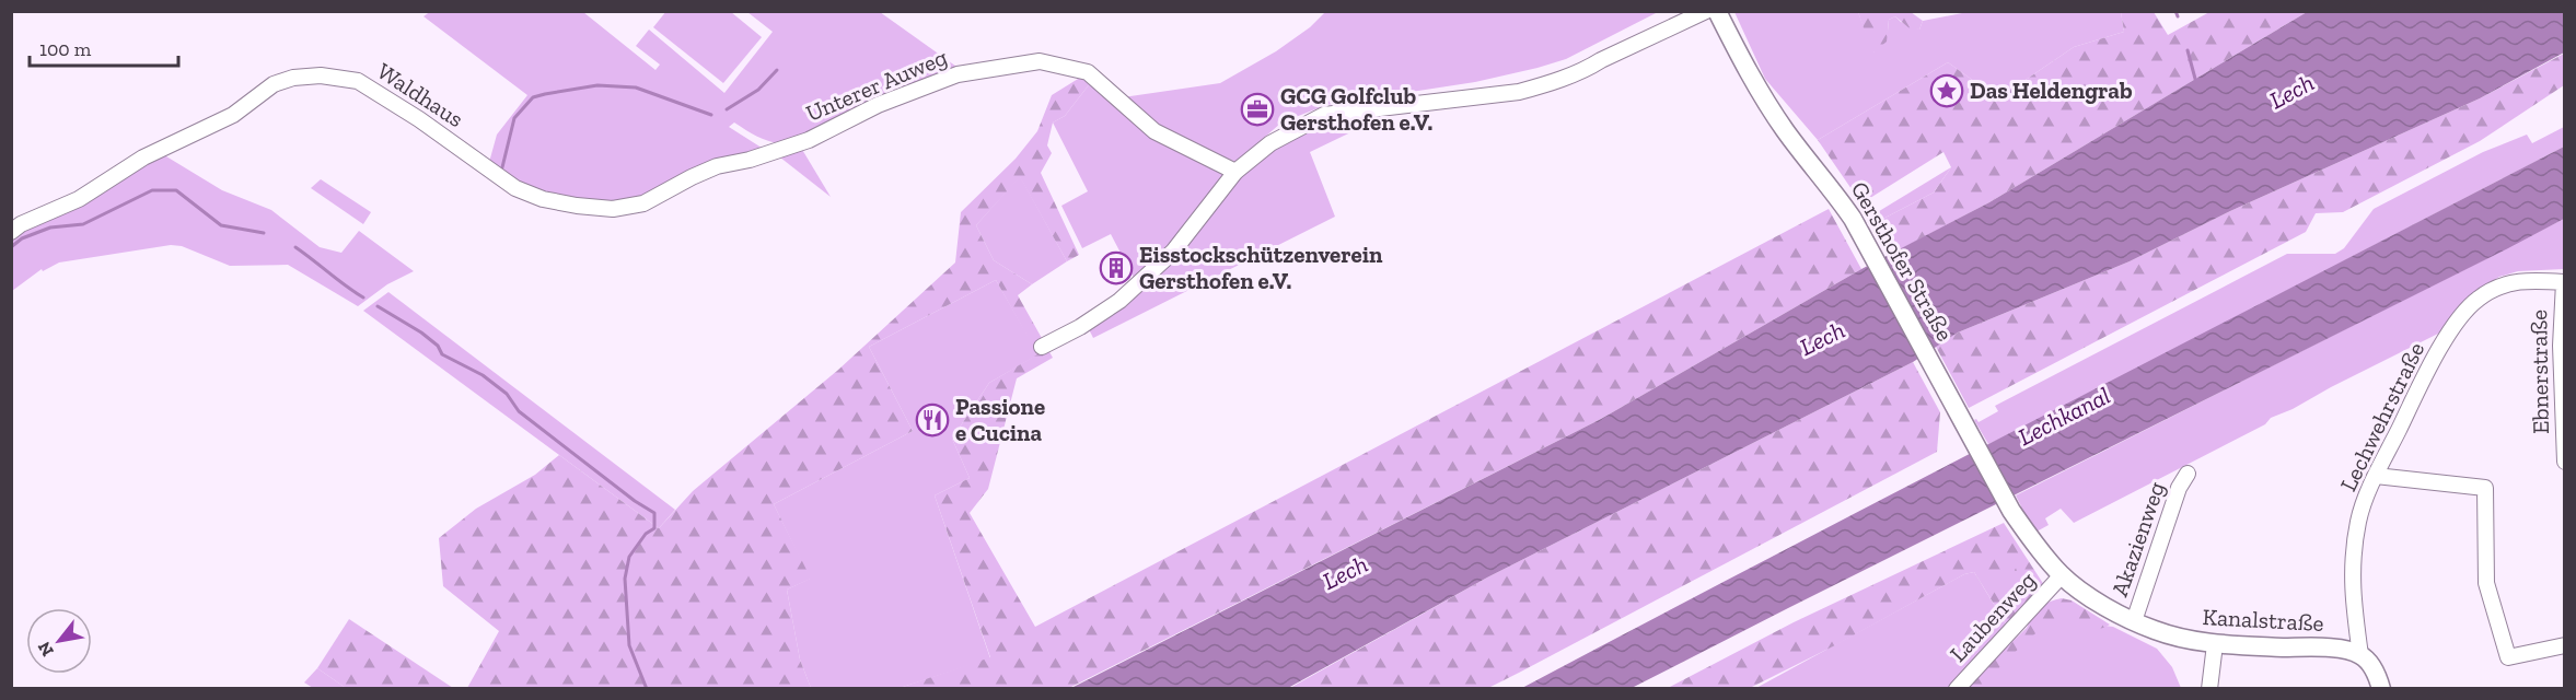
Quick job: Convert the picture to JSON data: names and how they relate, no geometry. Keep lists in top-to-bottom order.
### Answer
{
  "streets": {
    "main road": ["Gersthofer Straße", "Kanalstraße"],
    "street": [
      "Unterer Auweg",
      "Waldhaus",
      "Ebnerstraße",
      "Lechwehrstraße",
      "Akazienweg",
      "Laubenweg"
    ]
  },
  "crossings": [
    ["Unterer Auweg", "Waldhaus"],
    ["Gersthofer Straße", "Kanalstraße"],
    ["Ebnerstraße", "Lechwehrstraße"],
    ["Lechwehrstraße", "Kanalstraße"],
    ["Akazienweg", "Kanalstraße"],
    ["Laubenweg", "Kanalstraße"]
  ],
  "water": ["Lech", "Lechkanal"],
  "places": {
    "place": ["Das Heldengrab"],
    "office": ["GCG Golfclub Gersthofen e.V."],
    "building": ["Eisstockschützenverein Gersthofen e.V."],
    "restaurant": ["Passione e Cucina"]
  },
  "scale_bar": "100 m",
  "north": "bottom left"
}
